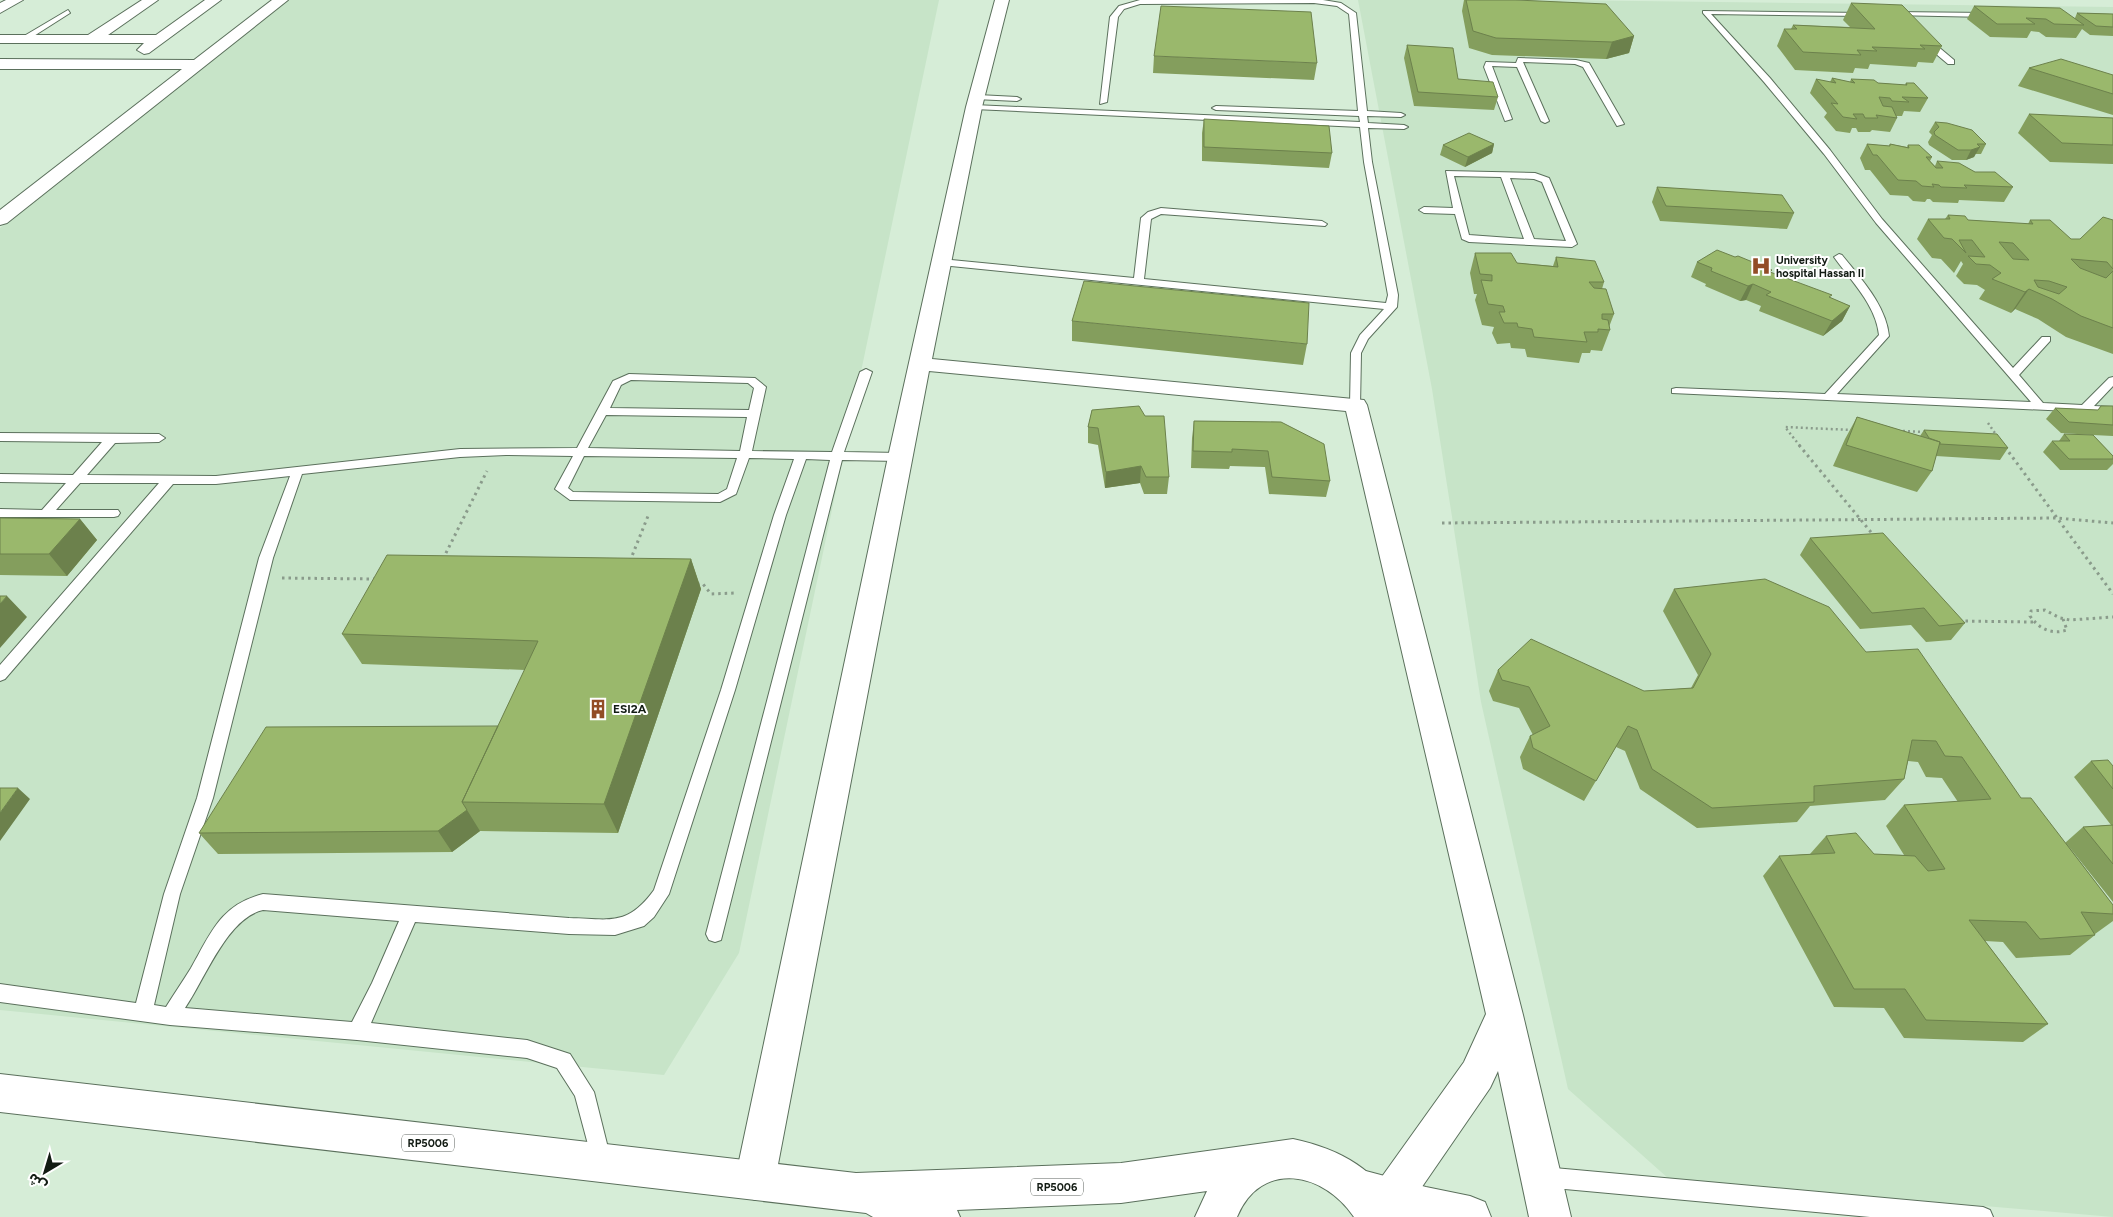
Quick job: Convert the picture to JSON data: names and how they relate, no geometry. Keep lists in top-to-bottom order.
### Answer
{
  "streets": {
    "main road": ["RP5006"]
  },
  "places": {
    "hospital": ["University hospital Hassan II"],
    "building": ["ESI2A"]
  },
  "north": "bottom left"
}
